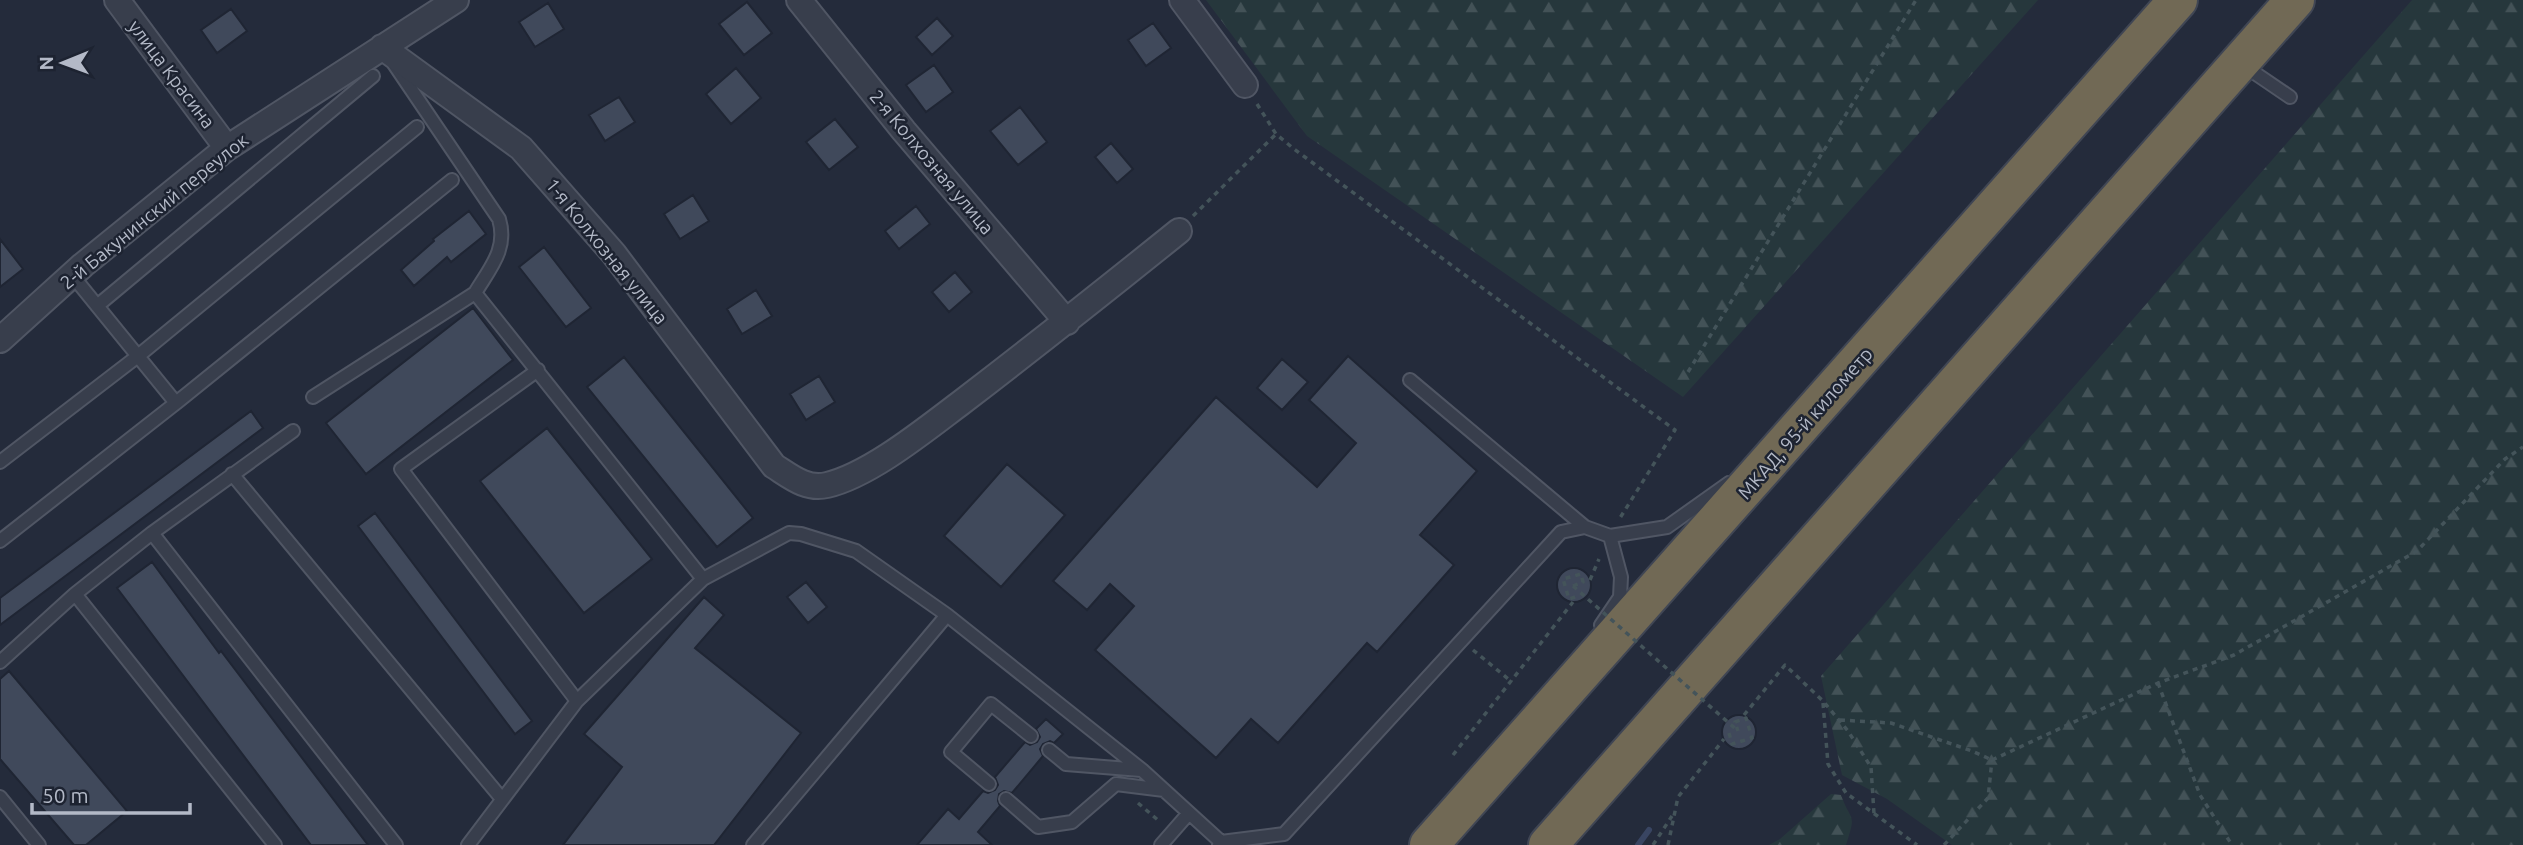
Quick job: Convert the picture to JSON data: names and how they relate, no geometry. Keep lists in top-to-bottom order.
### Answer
{
  "streets": {
    "highway": ["МКАД, 95-й километр"],
    "street": [
      "улица Красина",
      "2-я Колхозная улица",
      "2-й Бакунинский переулок",
      "1-я Колхозная улица"
    ]
  },
  "crossings": [
    ["улица Красина", "2-й Бакунинский переулок"],
    ["2-я Колхозная улица", "1-я Колхозная улица"],
    ["2-й Бакунинский переулок", "1-я Колхозная улица"]
  ],
  "scale_bar": "50 m",
  "north": "left"
}
